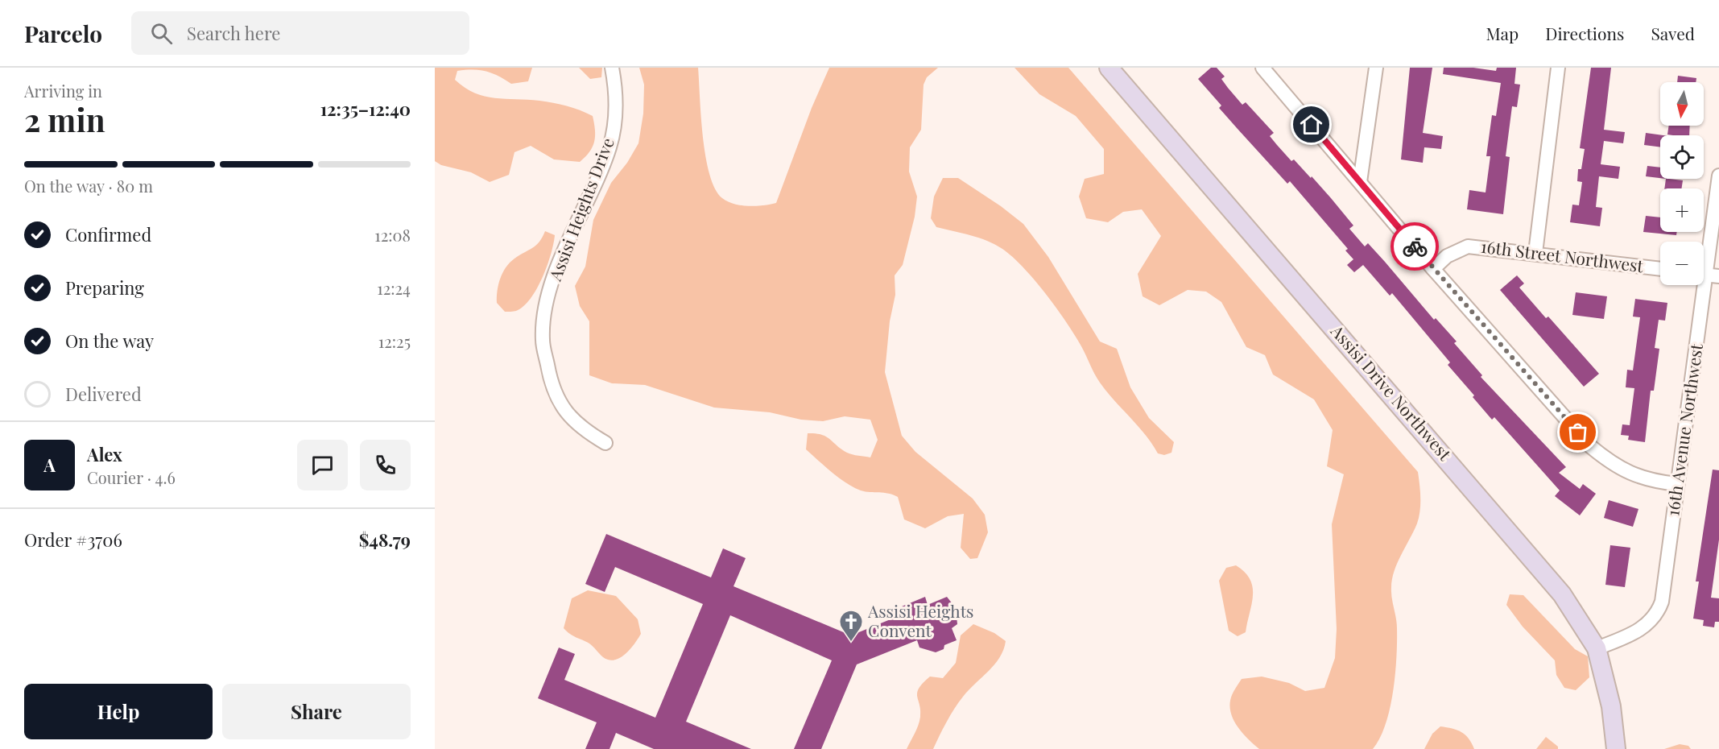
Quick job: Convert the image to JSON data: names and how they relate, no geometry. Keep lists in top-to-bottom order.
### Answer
{
  "streets": {
    "main road": ["Assisi Drive Northwest"],
    "street": ["Assisi Heights Drive", "16th Street Northwest", "16th Avenue Northwest"]
  },
  "crossings": [
    ["Assisi Drive Northwest", "16th Avenue Northwest"]
  ],
  "places": {
    "church": ["Assisi Heights Convent"]
  },
  "north": "bottom",
  "page": {
    "header": "Parcelo",
    "search": "Search here",
    "nav": ["Map", "Directions", "Saved"],
    "heading": ["2 min", "Arriving in", "12:35–12:40"],
    "panel": [
      "Alex",
      "Courier · 4.6",
      "Order #3706",
      "$48.79"
    ],
    "map_buttons": ["+", "−"],
    "bar": "On the way · 80 m",
    "list": [
      ["Confirmed", "12:08"],
      ["Preparing", "12:24"],
      ["On the way", "12:25"],
      "Delivered"
    ],
    "round": "A",
    "buttons": ["Help", "Share"]
  }
}
